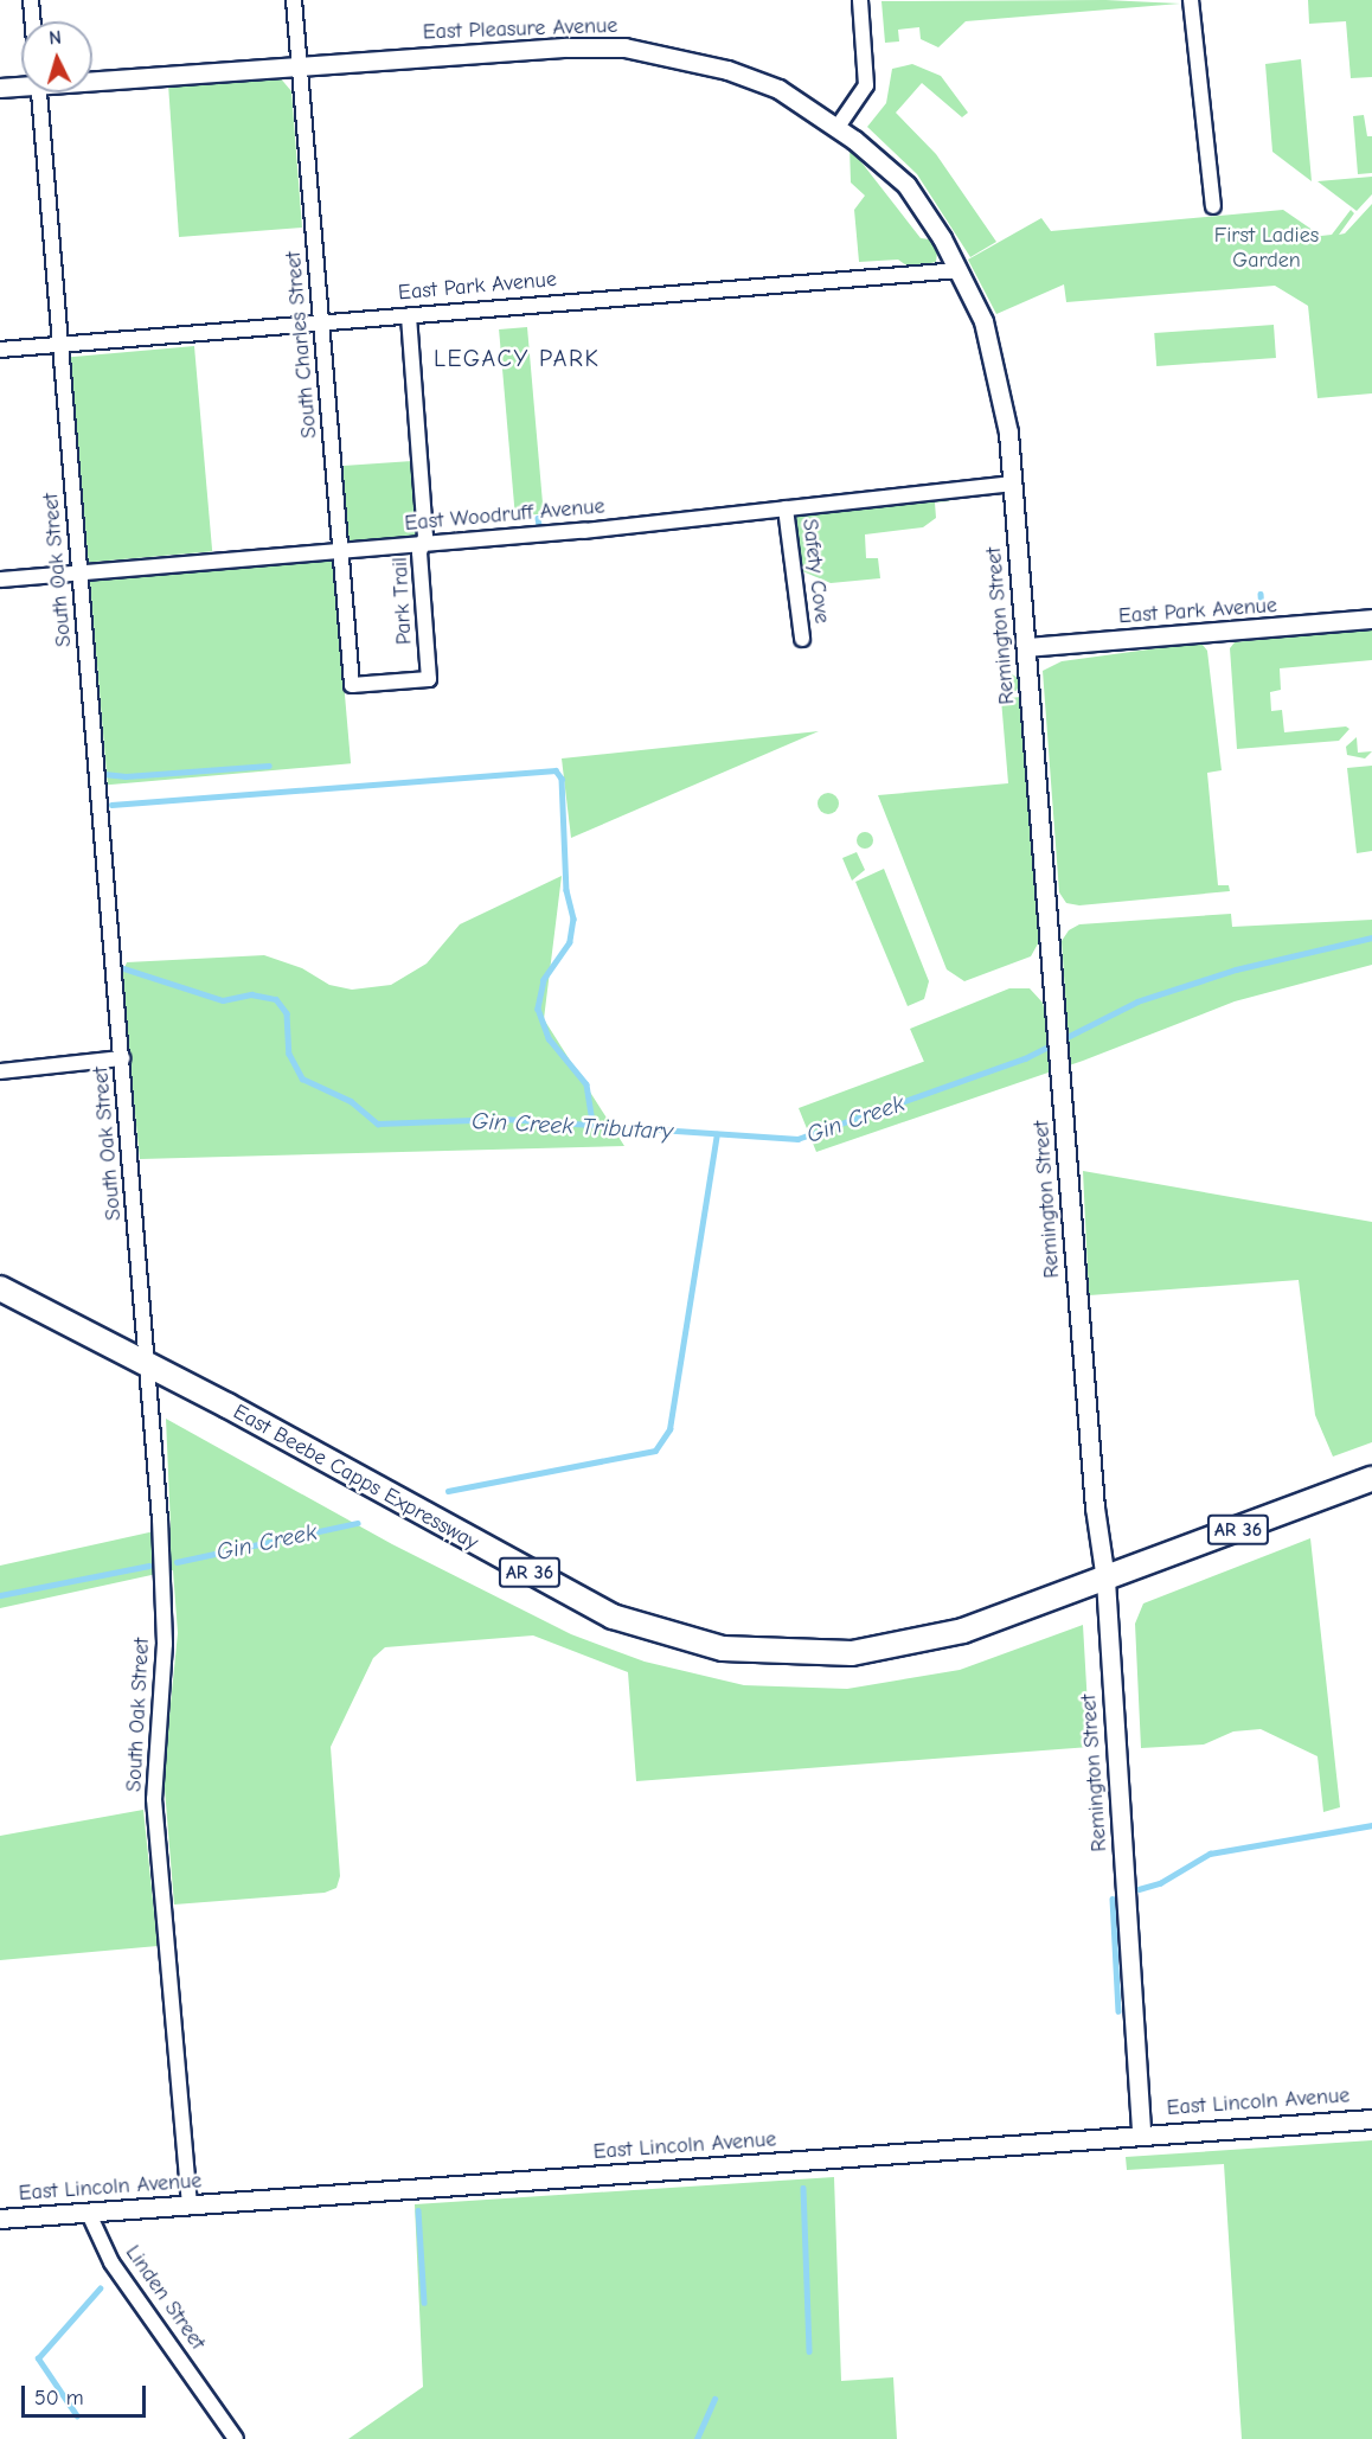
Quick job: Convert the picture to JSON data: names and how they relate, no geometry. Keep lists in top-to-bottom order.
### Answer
{
  "streets": {
    "main road": ["East Beebe Capps Expressway", "AR 36"],
    "street": [
      "East Pleasure Avenue",
      "East Park Avenue",
      "South Charles Street",
      "East Woodruff Avenue",
      "South Oak Street",
      "Safety Cove",
      "Park Trail",
      "Remington Street",
      "East Lincoln Avenue",
      "Linden Street"
    ]
  },
  "crossings": [
    ["East Pleasure Avenue", "East Park Avenue"],
    ["East Pleasure Avenue", "South Charles Street"],
    ["East Pleasure Avenue", "Remington Street"],
    ["East Park Avenue", "South Charles Street"],
    ["East Park Avenue", "South Oak Street"],
    ["East Park Avenue", "Park Trail"],
    ["East Park Avenue", "Remington Street"],
    ["South Charles Street", "East Woodruff Avenue"],
    ["South Charles Street", "Park Trail"],
    ["East Woodruff Avenue", "South Oak Street"],
    ["East Woodruff Avenue", "Safety Cove"],
    ["East Woodruff Avenue", "Park Trail"],
    ["East Woodruff Avenue", "Remington Street"],
    ["South Oak Street", "East Beebe Capps Expressway"],
    ["South Oak Street", "East Lincoln Avenue"],
    ["Remington Street", "East Beebe Capps Expressway"],
    ["Remington Street", "East Lincoln Avenue"],
    ["East Lincoln Avenue", "Linden Street"]
  ],
  "districts": ["LEGACY PARK"],
  "water": ["Gin Creek", "Gin Creek Tributary"],
  "parks": ["First Ladies Garden"],
  "scale_bar": "50 m",
  "north": "top"
}
